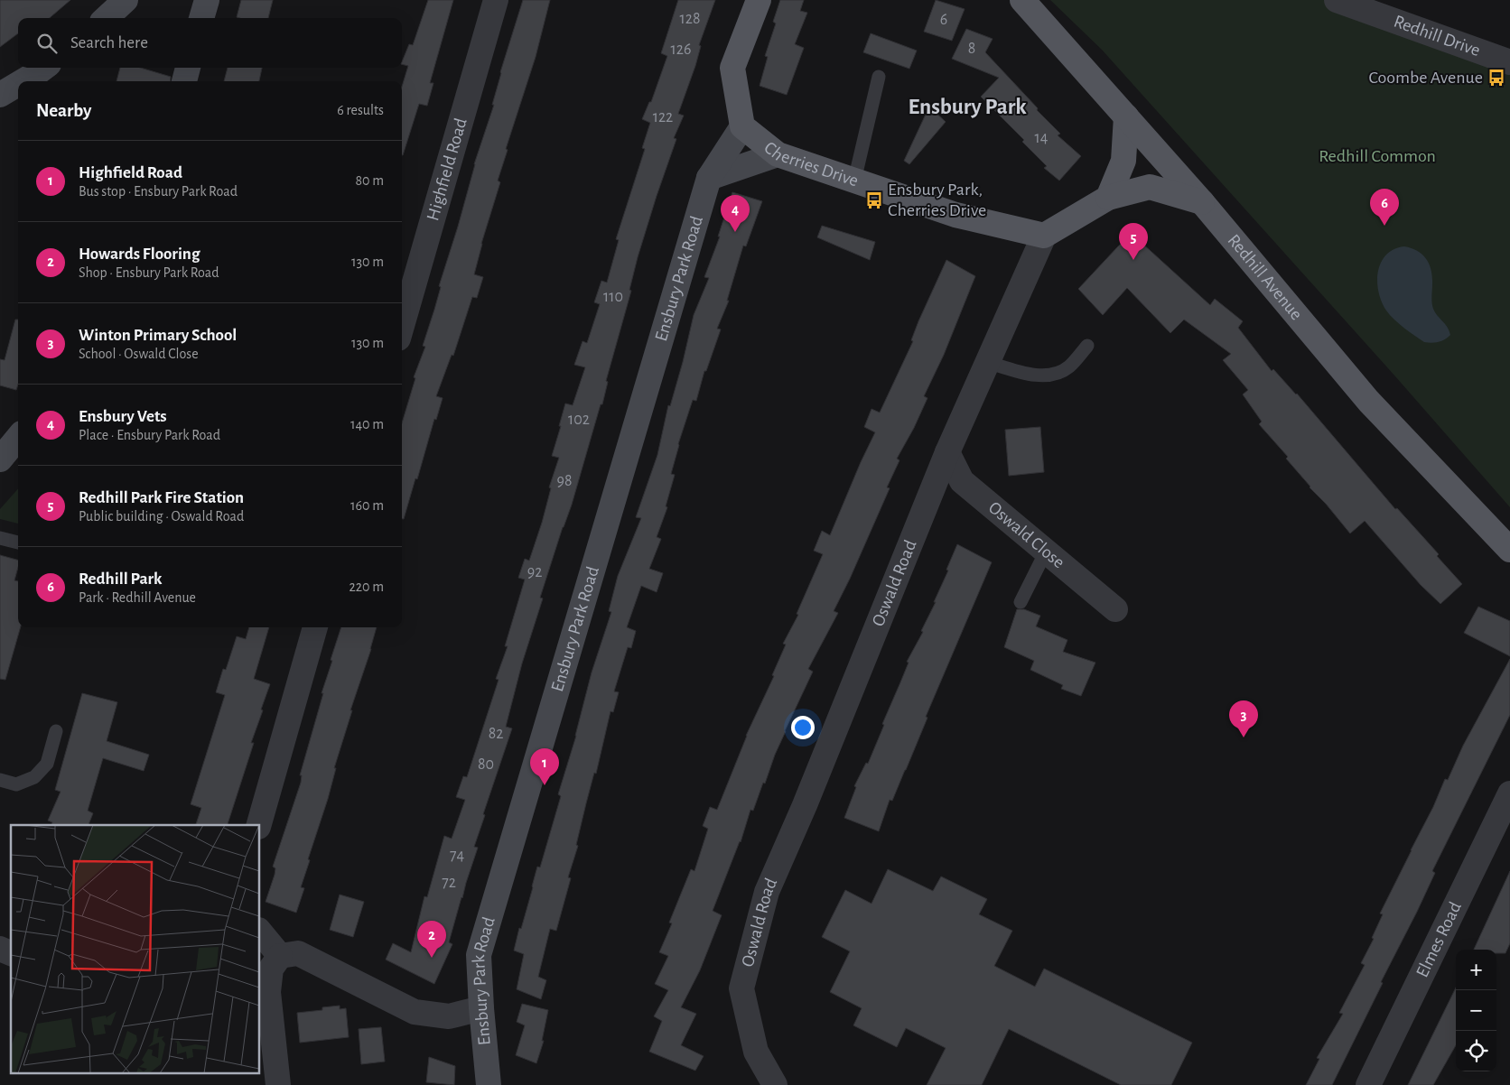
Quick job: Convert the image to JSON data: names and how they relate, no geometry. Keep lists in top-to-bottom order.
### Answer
{
  "streets": {
    "main road": ["Cherries Drive", "Redhill Avenue"],
    "street": [
      "Redhill Drive",
      "Highfield Road",
      "Ensbury Park Road",
      "Oswald Close",
      "Oswald Road",
      "Elmes Road"
    ]
  },
  "crossings": [
    ["Cherries Drive", "Ensbury Park Road"],
    ["Cherries Drive", "Oswald Road"],
    ["Oswald Close", "Oswald Road"]
  ],
  "districts": ["Ensbury Park"],
  "parks": ["Redhill Common"],
  "places": {
    "bus stop": ["Coombe Avenue", "Ensbury Park, Cherries Drive"]
  },
  "house_numbers": [
    "128",
    "6",
    "8",
    "126",
    "122",
    "14",
    "110",
    "102",
    "98",
    "92",
    "82",
    "80",
    "74",
    "72"
  ],
  "page": {
    "search": "Search here",
    "heading": ["Nearby", "6 results"],
    "list": [
      {
        "mark": "1",
        "name": "Highfield Road",
        "note": "Bus stop · Ensbury Park Road",
        "value": "80 m"
      },
      {
        "mark": "2",
        "name": "Howards Flooring",
        "note": "Shop · Ensbury Park Road",
        "value": "130 m"
      },
      {
        "mark": "3",
        "name": "Winton Primary School",
        "note": "School · Oswald Close",
        "value": "130 m"
      },
      {
        "mark": "4",
        "name": "Ensbury Vets",
        "note": "Place · Ensbury Park Road",
        "value": "140 m"
      },
      {
        "mark": "5",
        "name": "Redhill Park Fire Station",
        "note": "Public building · Oswald Road",
        "value": "160 m"
      },
      {
        "mark": "6",
        "name": "Redhill Park",
        "note": "Park · Redhill Avenue",
        "value": "220 m"
      }
    ],
    "pins": [
      "6",
      "4",
      "5",
      "3",
      "1",
      "2"
    ],
    "map_buttons": ["+", "−"]
  }
}
